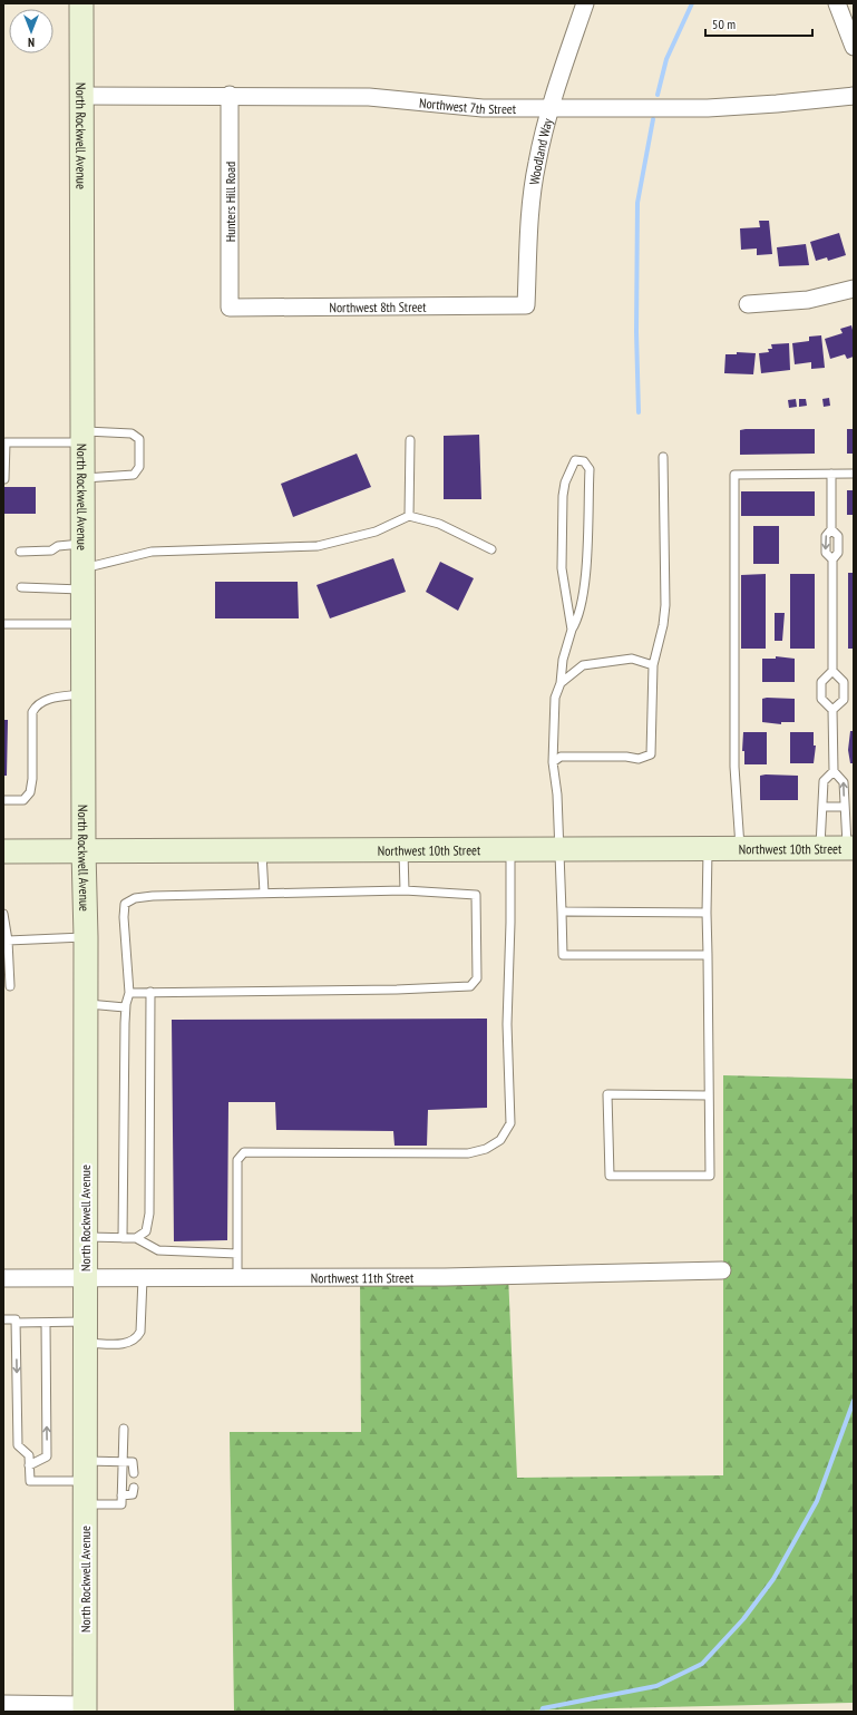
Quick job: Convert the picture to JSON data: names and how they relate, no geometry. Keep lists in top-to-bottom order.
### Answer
{
  "streets": {
    "main road": ["North Rockwell Avenue", "Northwest 10th Street"],
    "street": [
      "Northwest 7th Street",
      "Woodland Way",
      "Hunters Hill Road",
      "Northwest 8th Street",
      "Northwest 11th Street"
    ]
  },
  "crossings": [
    ["Northwest 7th Street", "North Rockwell Avenue"],
    ["Northwest 7th Street", "Woodland Way"],
    ["Northwest 7th Street", "Hunters Hill Road"],
    ["North Rockwell Avenue", "Northwest 10th Street"],
    ["North Rockwell Avenue", "Northwest 11th Street"],
    ["Woodland Way", "Northwest 8th Street"],
    ["Hunters Hill Road", "Northwest 8th Street"]
  ],
  "scale_bar": "50 m",
  "north": "bottom"
}
